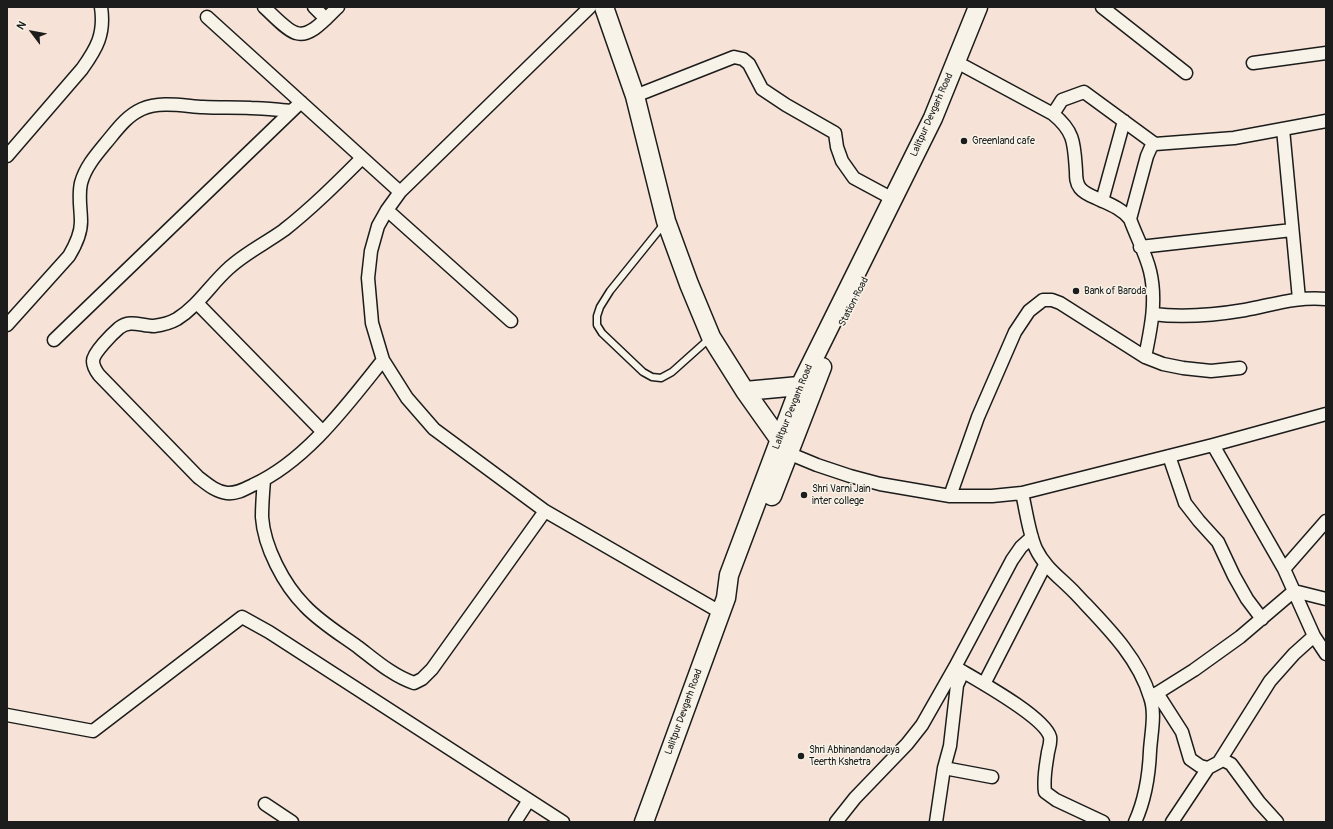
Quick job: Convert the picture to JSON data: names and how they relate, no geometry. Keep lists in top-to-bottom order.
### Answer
{
  "streets": {
    "main road": ["Lalitpur Devgarh Road", "Station Road"]
  },
  "crossings": [
    ["Lalitpur Devgarh Road", "Station Road"]
  ],
  "places": [
    "Greenland cafe",
    "Bank of Baroda",
    "Shri Varni Jain inter college",
    "Shri Abhinandanodaya Teerth Kshetra"
  ],
  "north": "top left"
}
